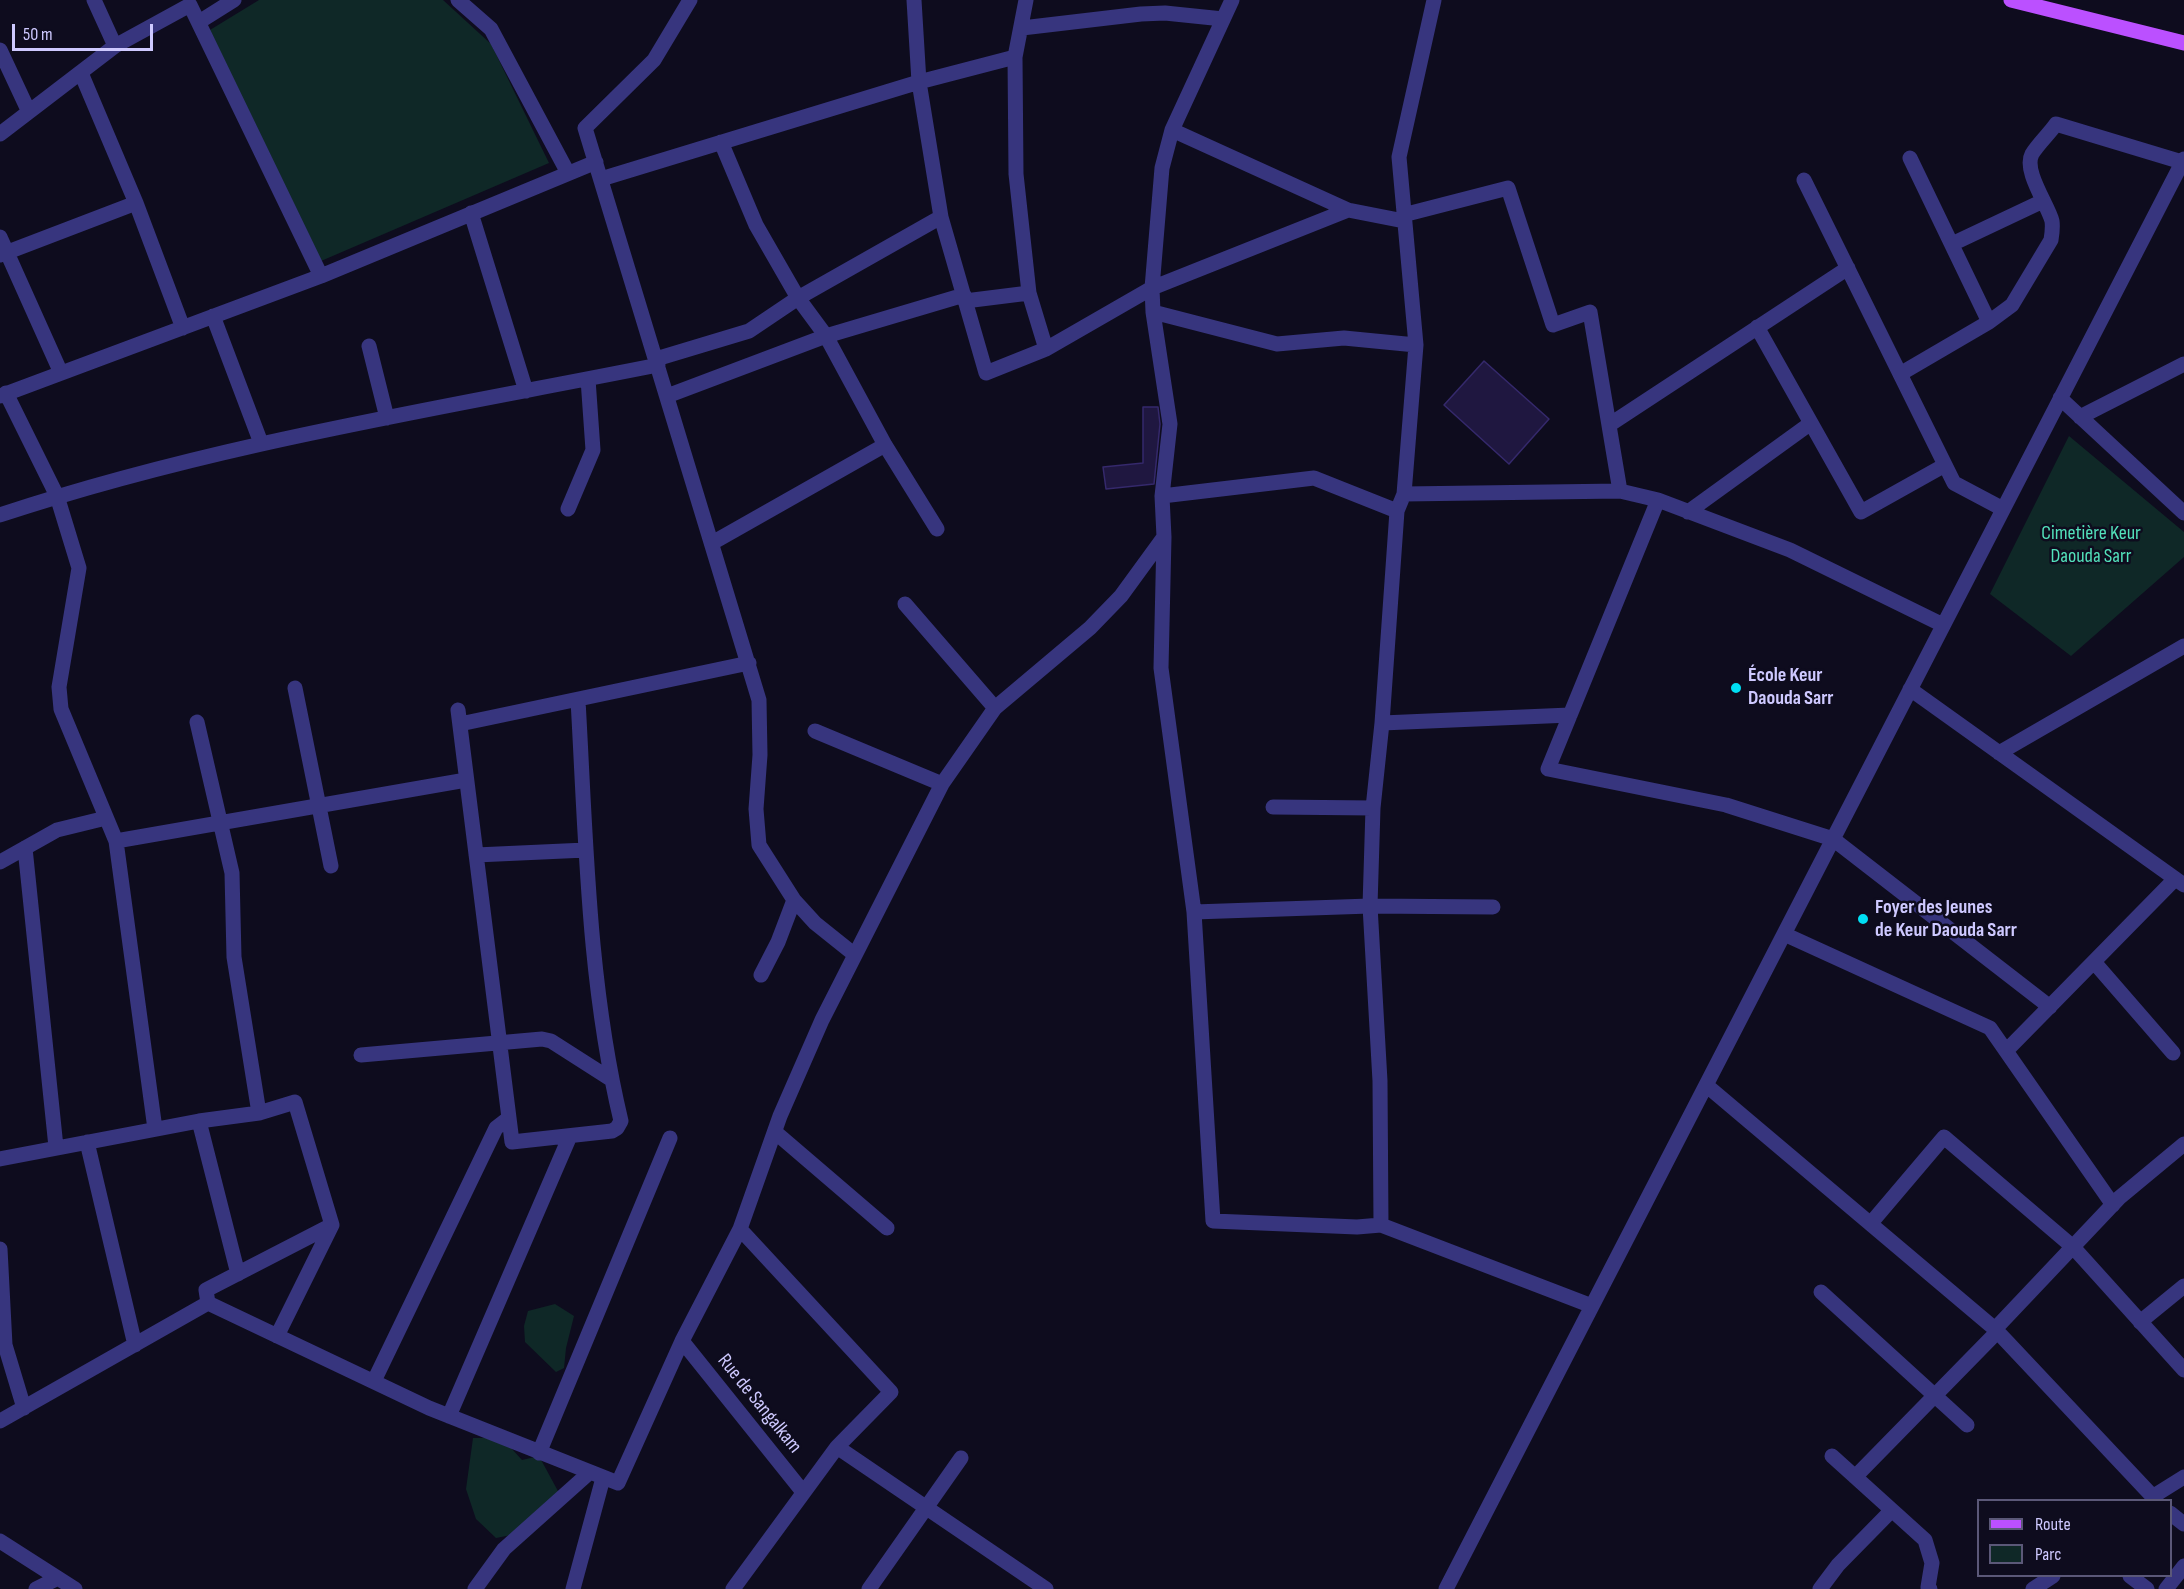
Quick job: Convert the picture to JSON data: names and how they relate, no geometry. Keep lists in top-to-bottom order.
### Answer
{
  "streets": {
    "street": ["Rue de Sangalkam"]
  },
  "parks": ["Cimetière Keur Daouda Sarr"],
  "places": ["École Keur Daouda Sarr", "Foyer des Jeunes de Keur Daouda Sarr"],
  "legend": ["Route", "Parc"],
  "scale_bar": "50 m"
}
